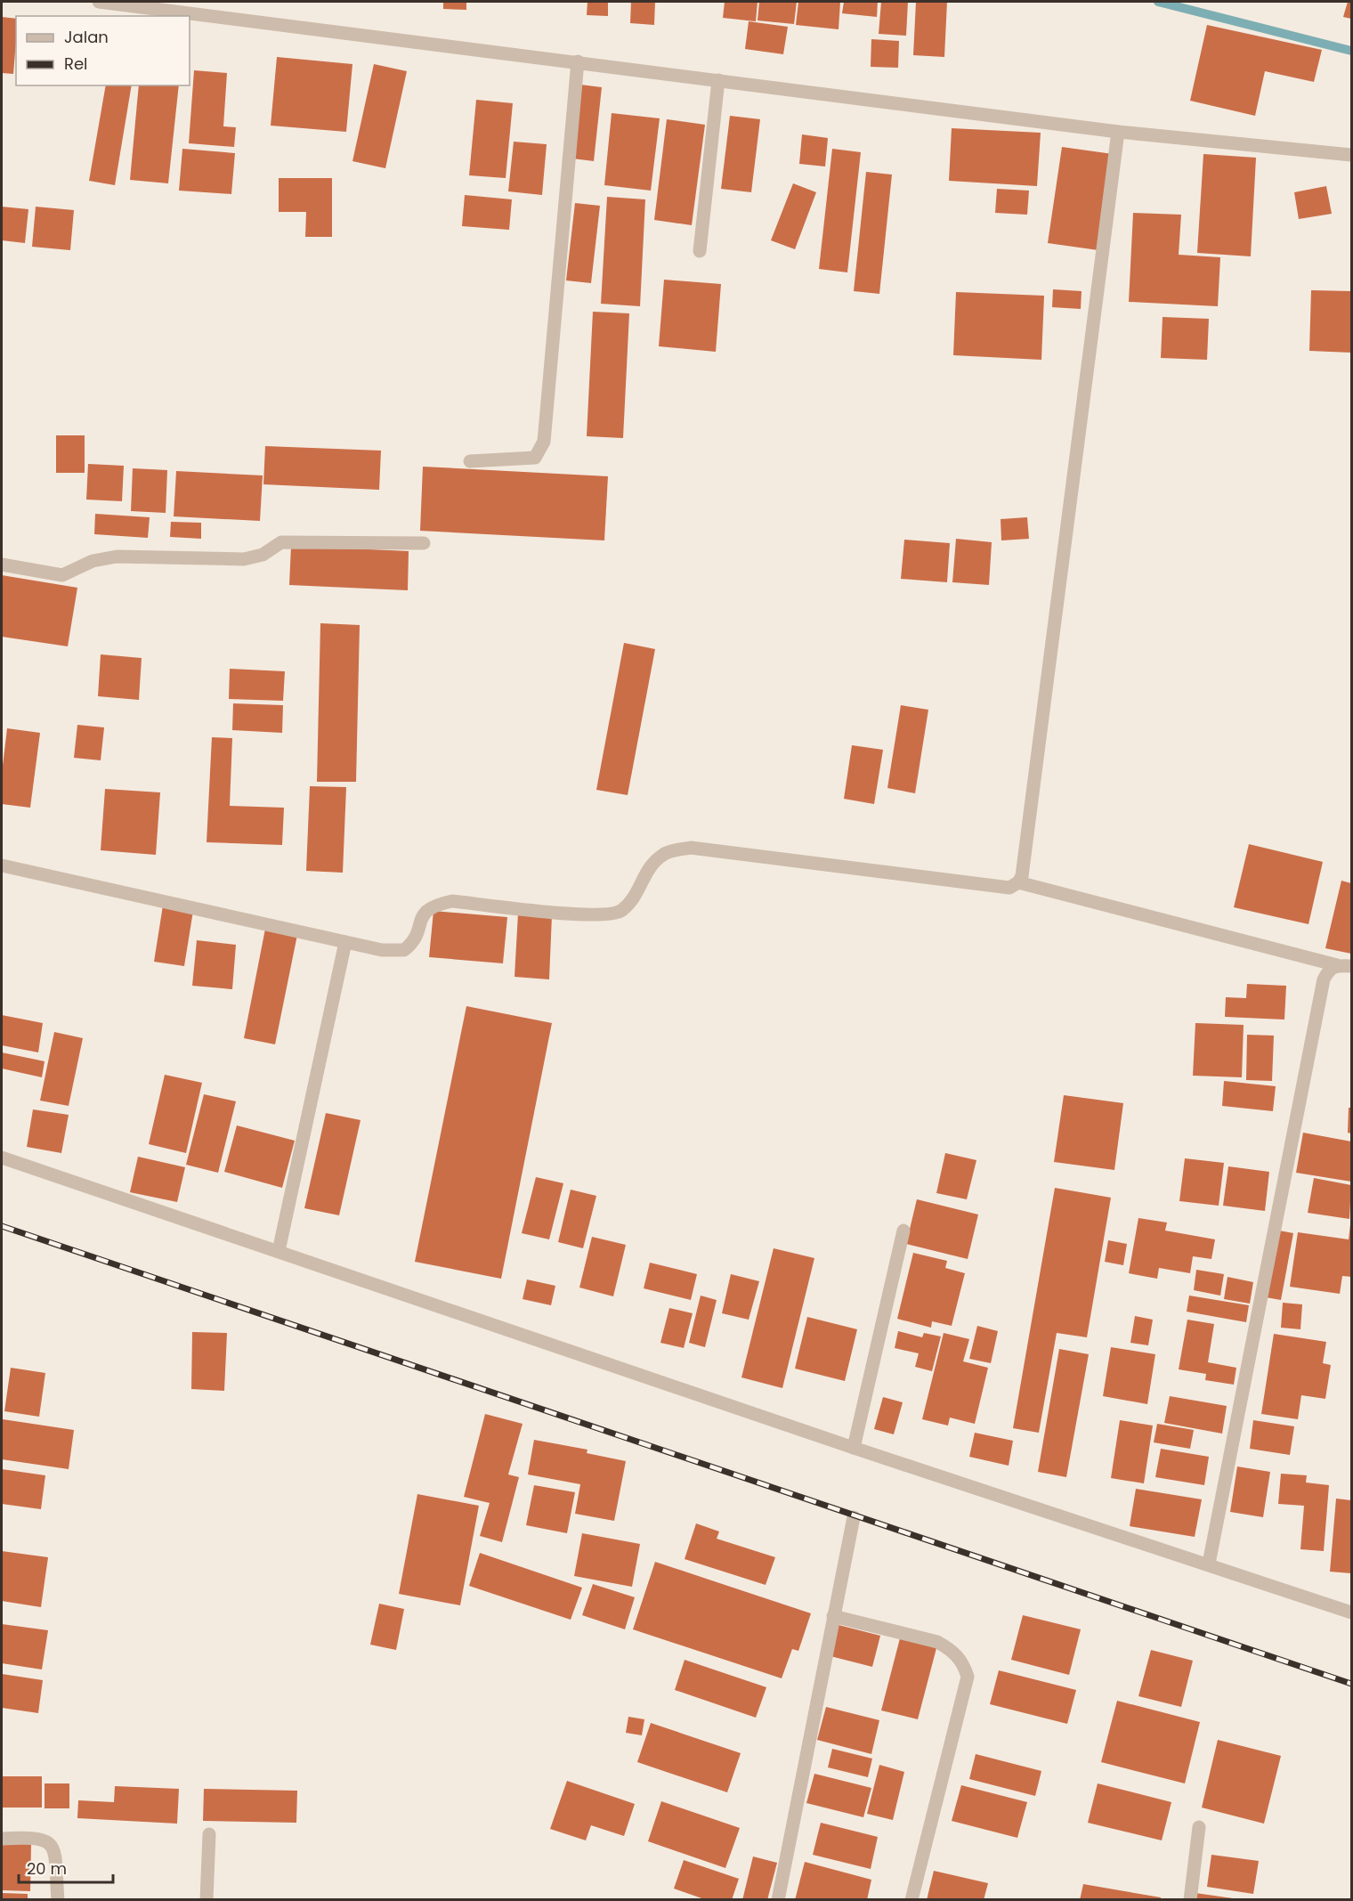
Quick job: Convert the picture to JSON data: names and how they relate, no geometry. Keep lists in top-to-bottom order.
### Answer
{
  "legend": ["Jalan", "Rel"],
  "scale_bar": "20 m"
}
